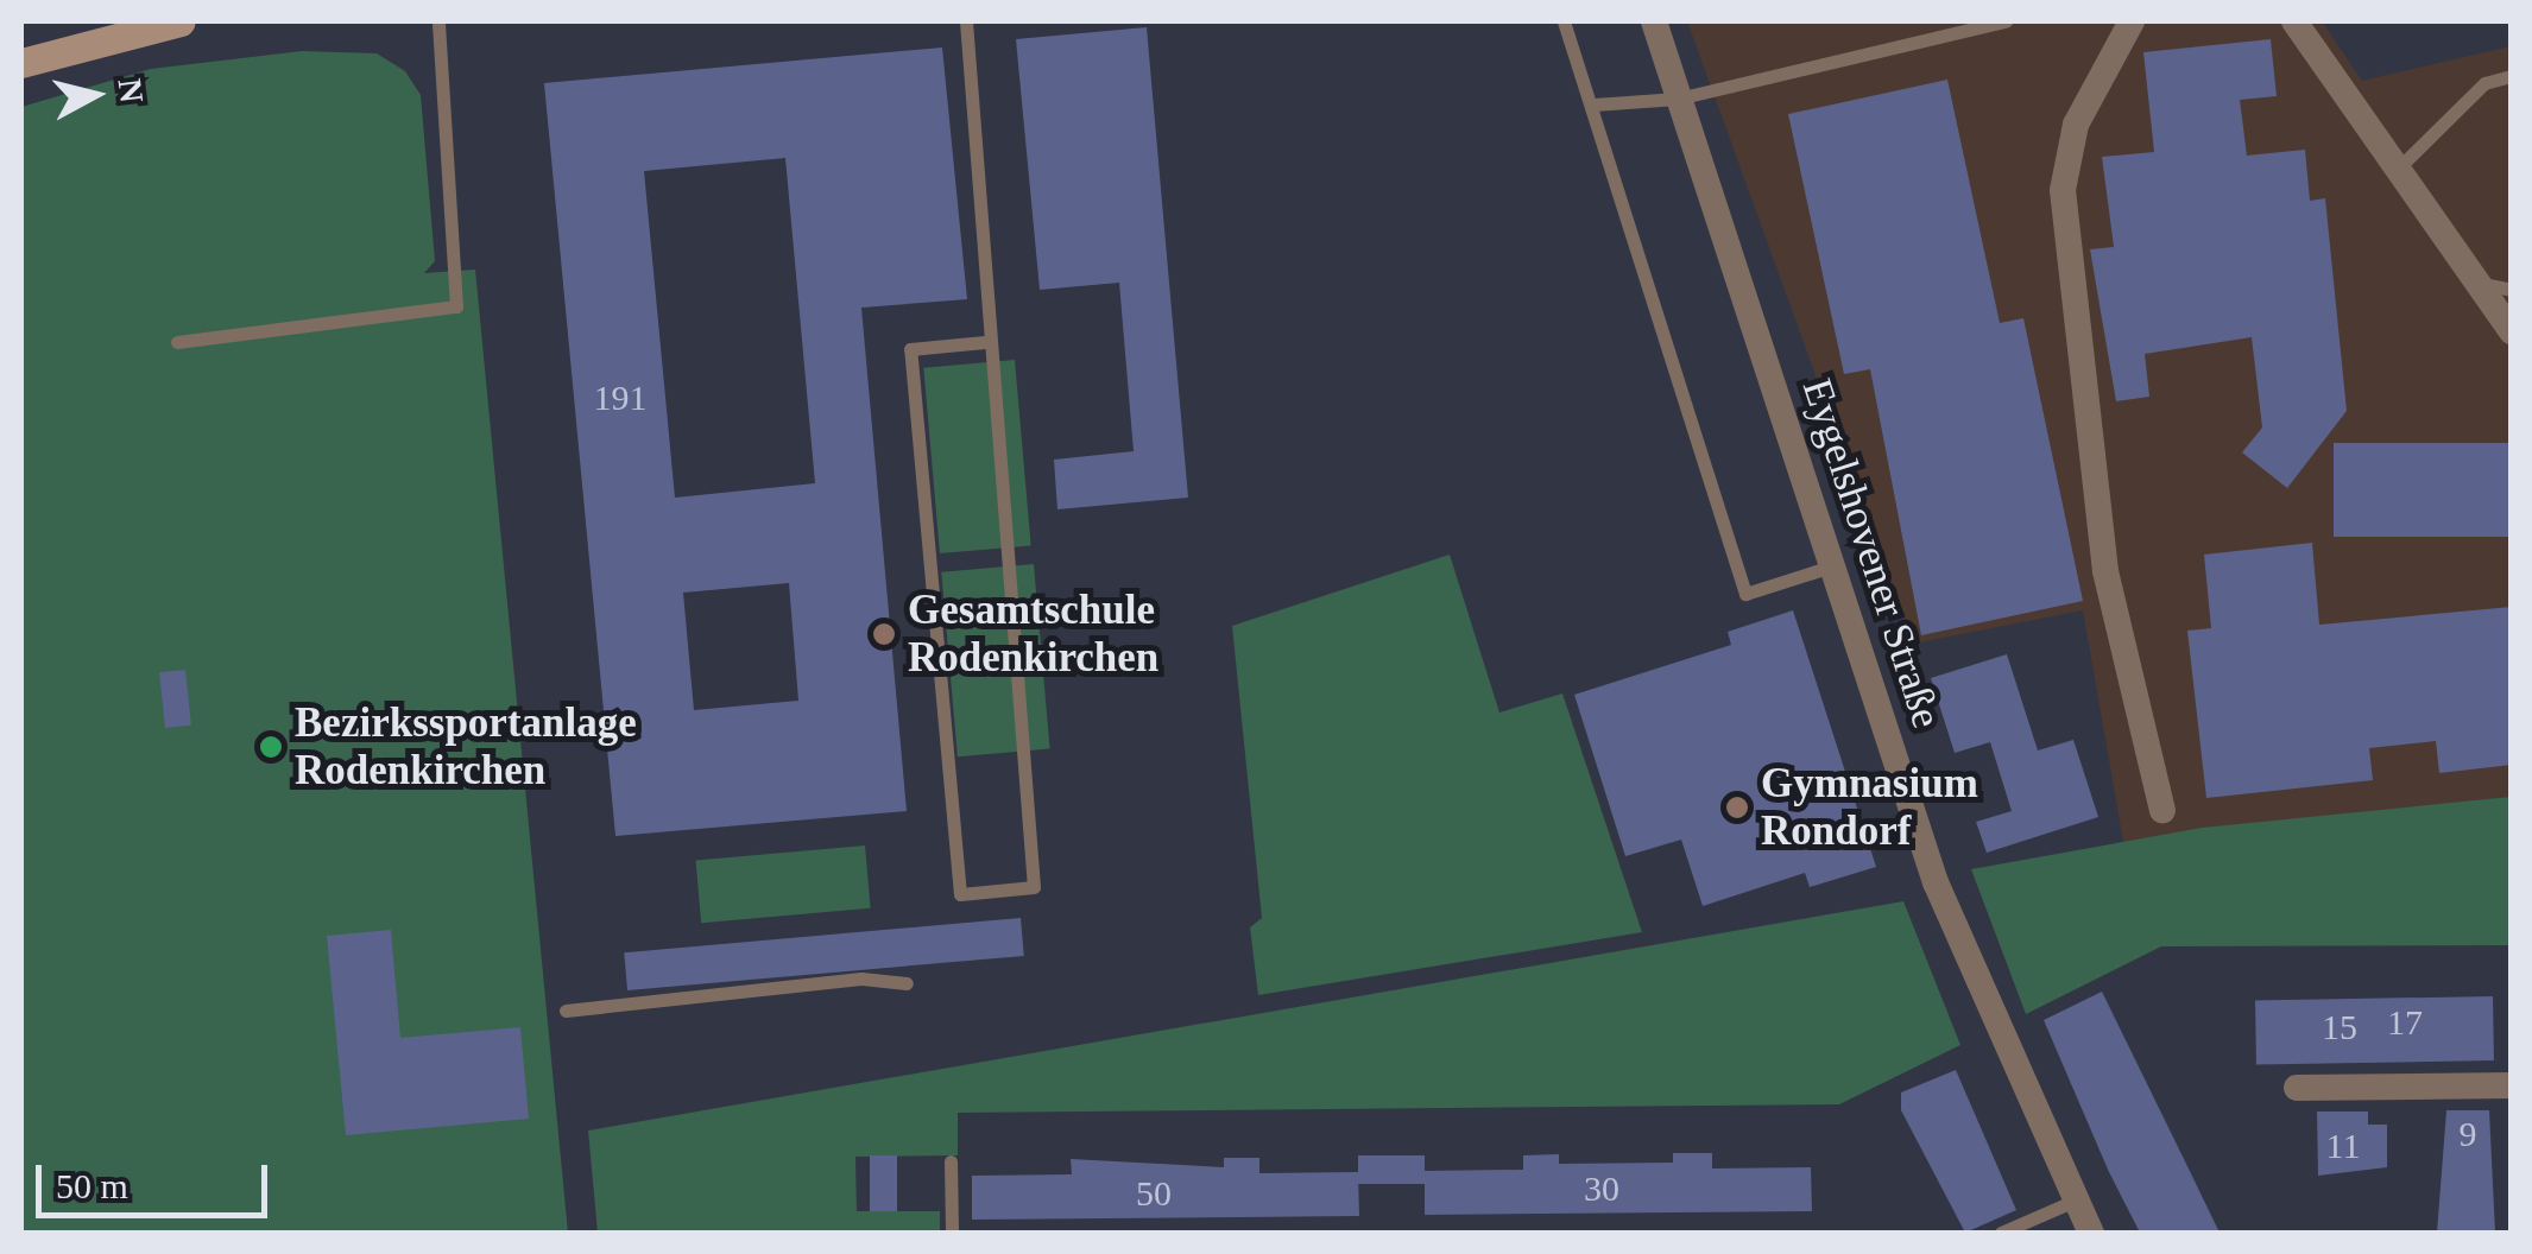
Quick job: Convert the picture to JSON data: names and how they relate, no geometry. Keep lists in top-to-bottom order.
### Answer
{
  "streets": {
    "street": ["Eygelshovener Straße"]
  },
  "places": ["Gesamtschule Rodenkirchen", "Bezirkssportanlage Rodenkirchen", "Gymnasium Rondorf"],
  "house_numbers": [
    "191",
    "17",
    "15",
    "9",
    "11",
    "30",
    "50"
  ],
  "scale_bar": "50 m",
  "north": "right"
}
